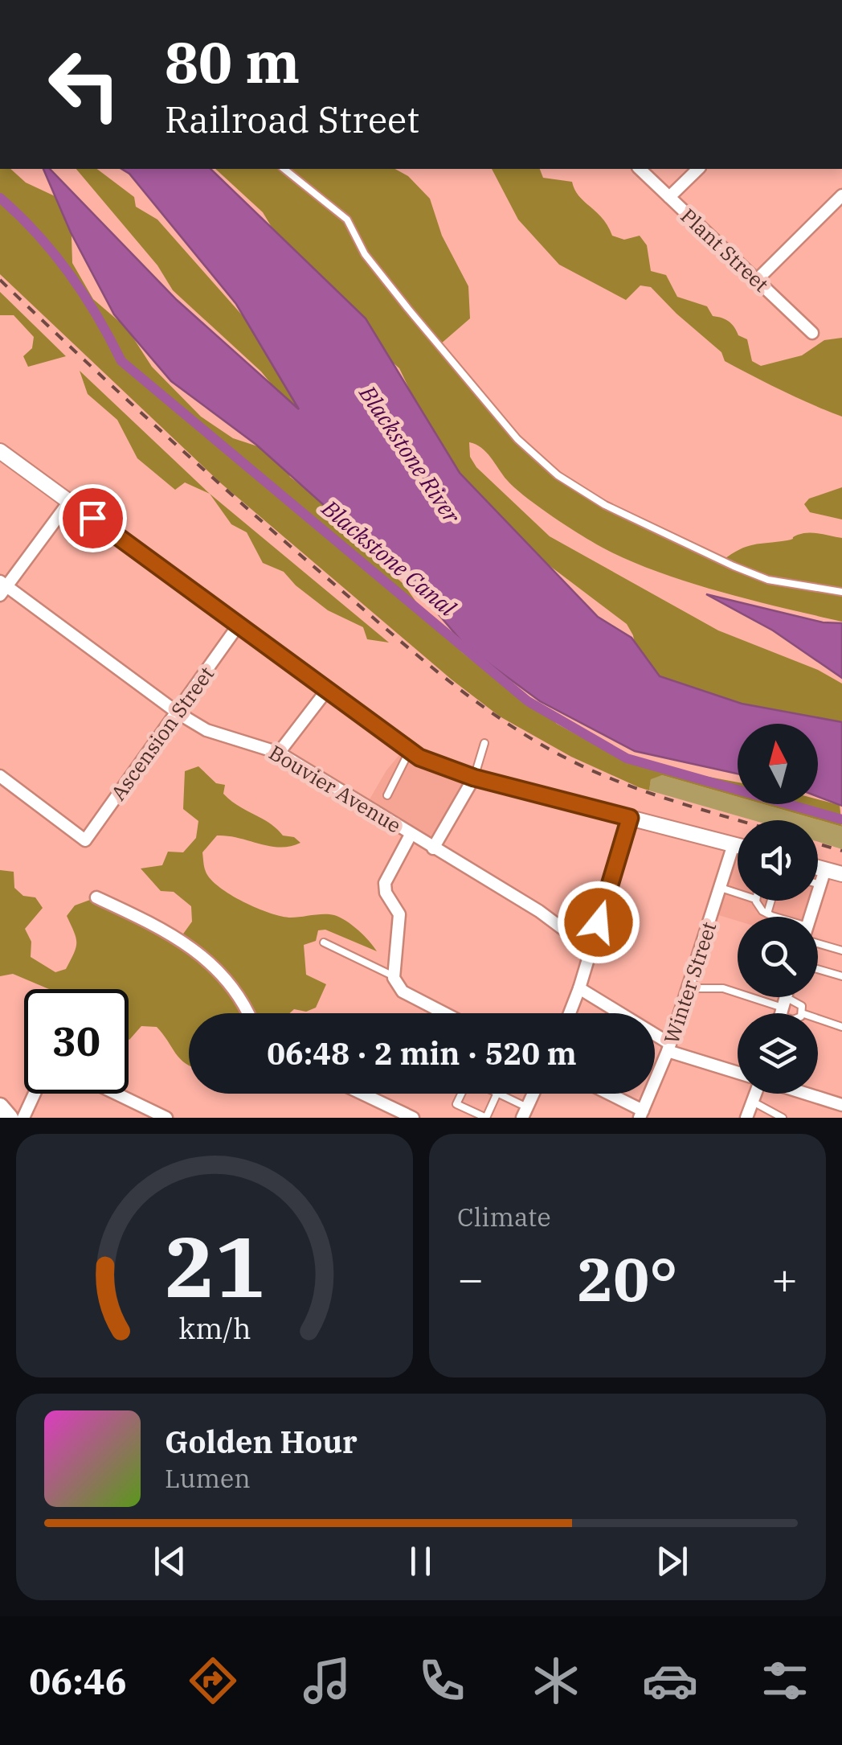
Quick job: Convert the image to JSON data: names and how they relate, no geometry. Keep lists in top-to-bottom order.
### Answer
{
  "streets": {
    "street": [
      "Plant Street",
      "Ascension Street",
      "Bouvier Avenue",
      "Winter Street"
    ]
  },
  "crossings": [
    ["Ascension Street", "Bouvier Avenue"]
  ],
  "water": ["Blackstone River", "Blackstone Canal"],
  "north": "top",
  "page": {
    "turn": ["80 m", "Railroad Street"],
    "limit": "30",
    "trip": "06:48 · 2 min · 520 m",
    "tile": "Climate",
    "heat": ["−", "20°", "+"],
    "song": ["Golden Hour", "Lumen"],
    "tabs": "06:46",
    "gauge": ["21", "km/h"]
  }
}
